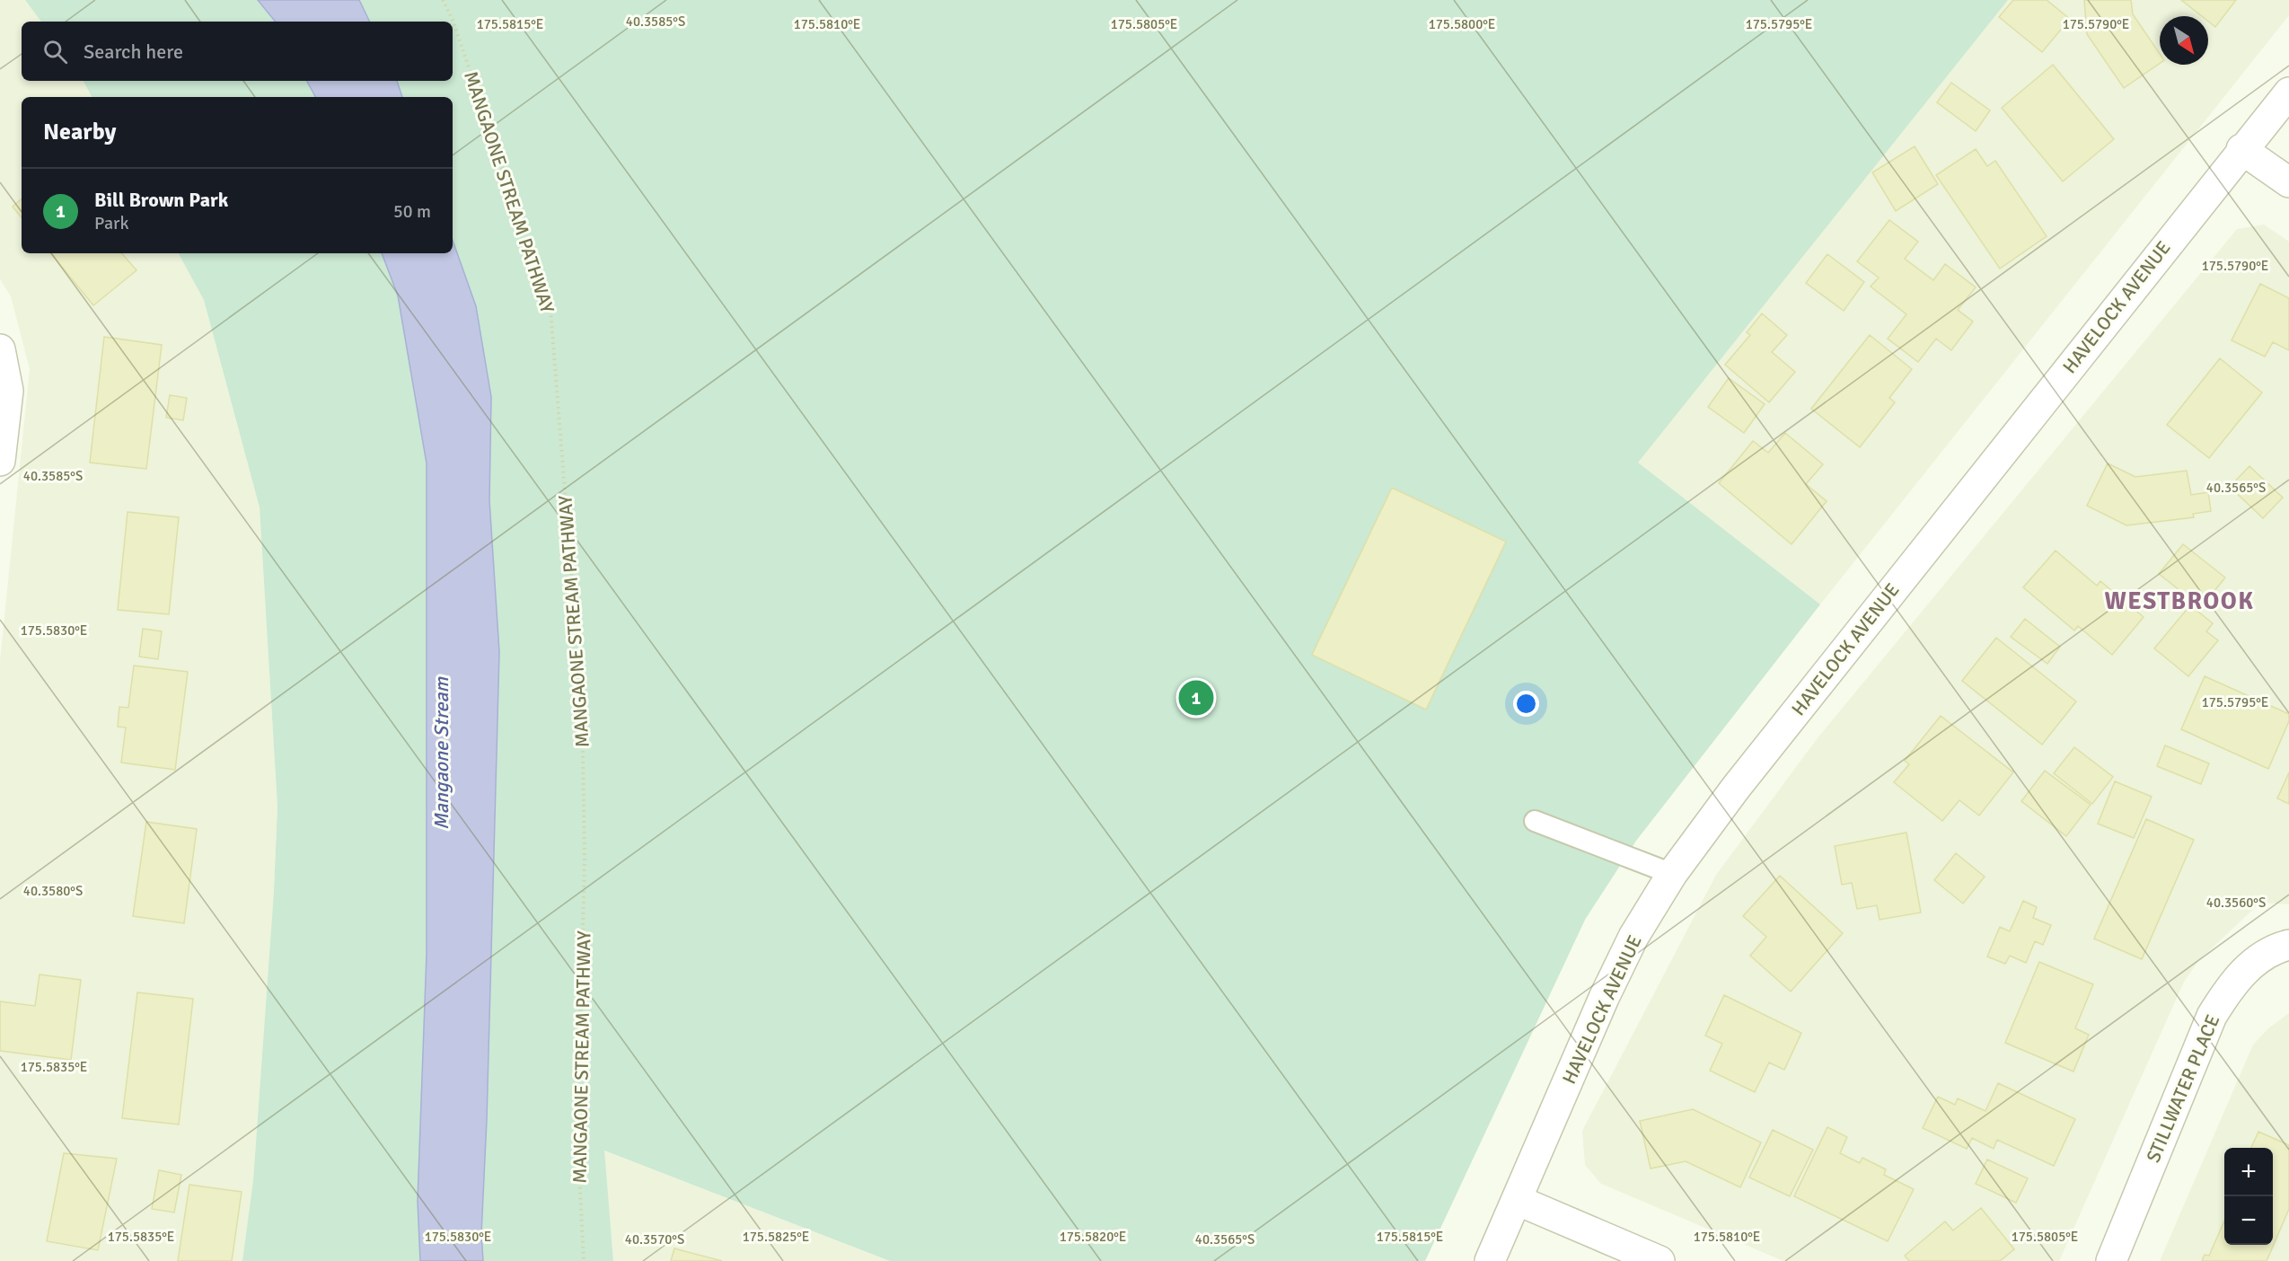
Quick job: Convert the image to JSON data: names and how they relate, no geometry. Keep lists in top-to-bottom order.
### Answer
{
  "streets": {
    "street": ["HAVELOCK AVENUE", "STILLWATER PLACE"],
    "path": ["MANGAONE STREAM PATHWAY"]
  },
  "districts": ["WESTBROOK"],
  "water": ["Mangaone Stream"],
  "north": "bottom right",
  "page": {
    "search": "Search here",
    "heading": "Nearby",
    "list": [
      {
        "mark": "1",
        "name": "Bill Brown Park",
        "note": "Park",
        "value": "50 m"
      }
    ],
    "pins": "1",
    "map_buttons": ["+", "−"]
  },
  "coordinates": [
    "40.3585°S",
    "175.5815°E",
    "175.5810°E",
    "175.5805°E",
    "175.5800°E",
    "175.5795°E",
    "175.5790°E",
    "40.3565°S",
    "175.5830°E",
    "40.3580°S",
    "40.3560°S",
    "175.5835°E",
    "175.5825°E",
    "175.5820°E",
    "40.3570°S"
  ]
}
